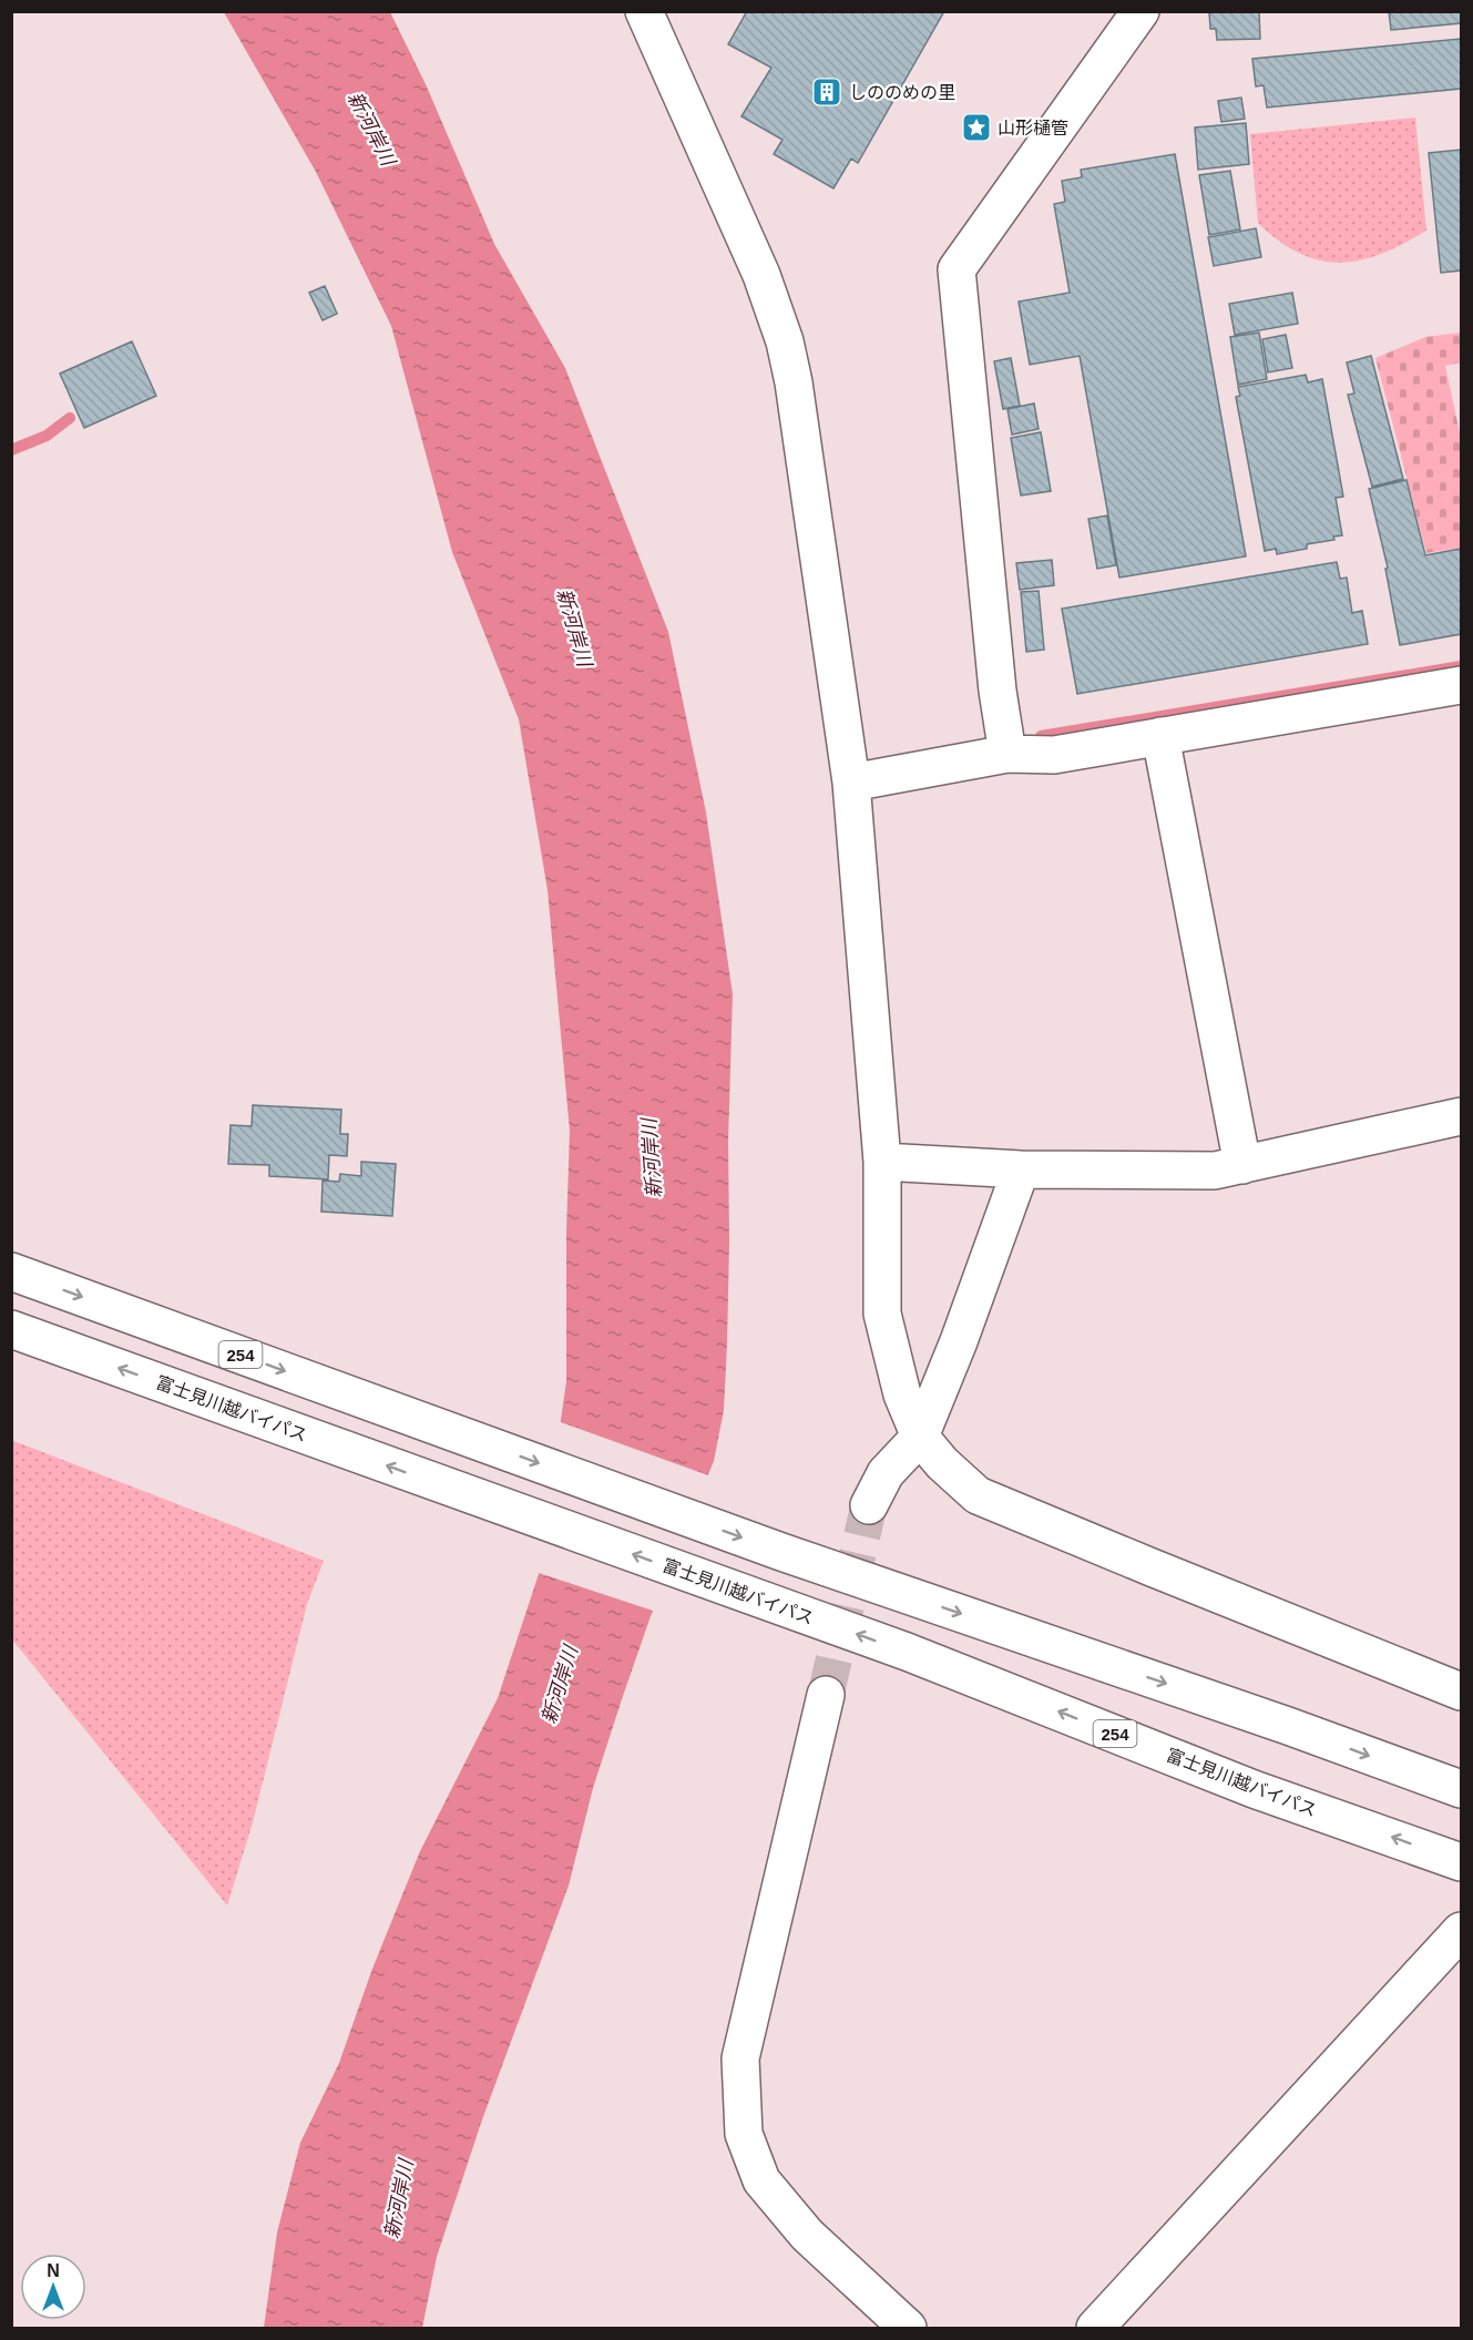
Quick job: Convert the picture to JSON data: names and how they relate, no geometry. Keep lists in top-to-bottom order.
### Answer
{
  "streets": {
    "main road": ["254", "富士見川越バイパス"]
  },
  "water": ["新河岸川"],
  "places": {
    "building": ["しののめの里"],
    "place": ["山形樋管"]
  },
  "north": "top"
}
